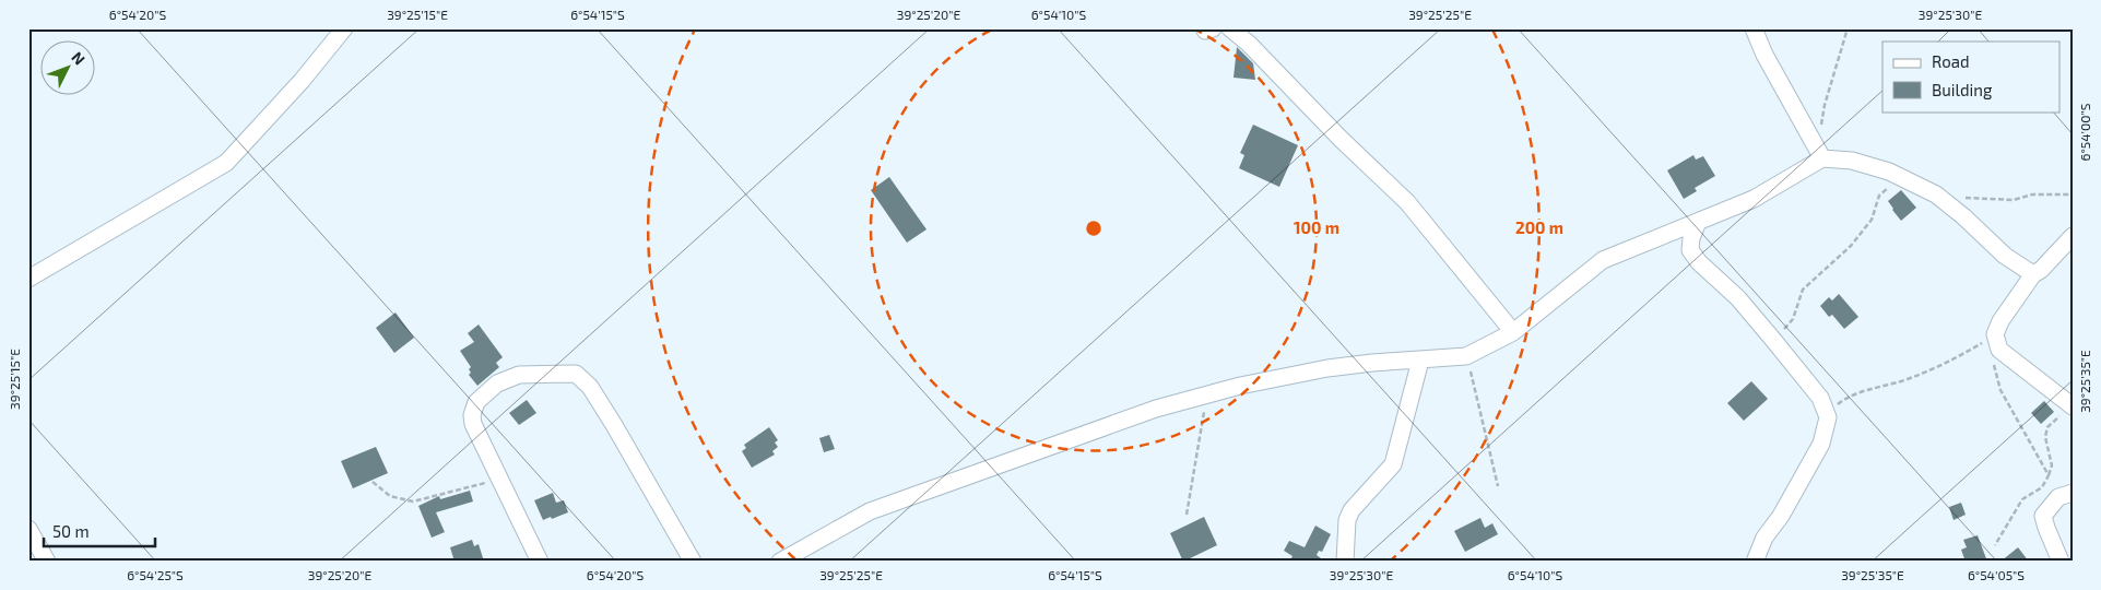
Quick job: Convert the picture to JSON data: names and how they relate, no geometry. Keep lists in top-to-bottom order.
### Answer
{
  "legend": ["Road", "Building"],
  "scale_bar": "50 m",
  "north": "top right",
  "coordinates": [
    "6°54'20\"S",
    "39°25'15\"E",
    "6°54'15\"S",
    "39°25'20\"E",
    "6°54'10\"S",
    "39°25'25\"E",
    "39°25'30\"E",
    "6°54'00\"S",
    "39°25'35\"E",
    "6°54'25\"S",
    "6°54'05\"S"
  ],
  "rings": ["100 m", "200 m"]
}
